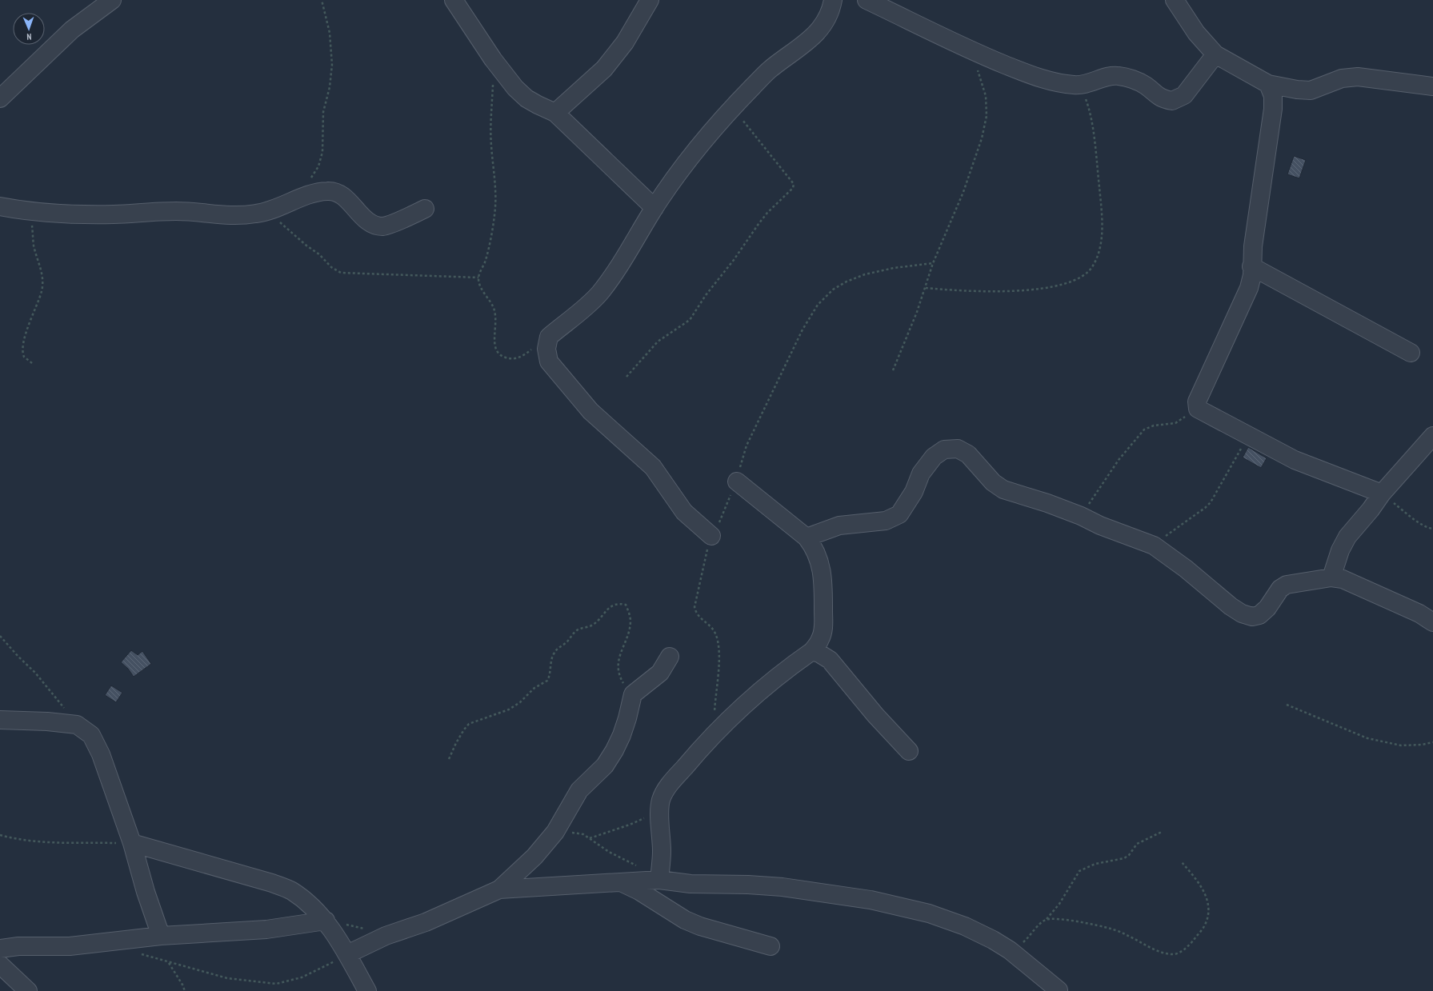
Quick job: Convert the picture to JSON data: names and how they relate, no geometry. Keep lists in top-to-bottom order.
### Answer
{
  "north": "bottom"
}
